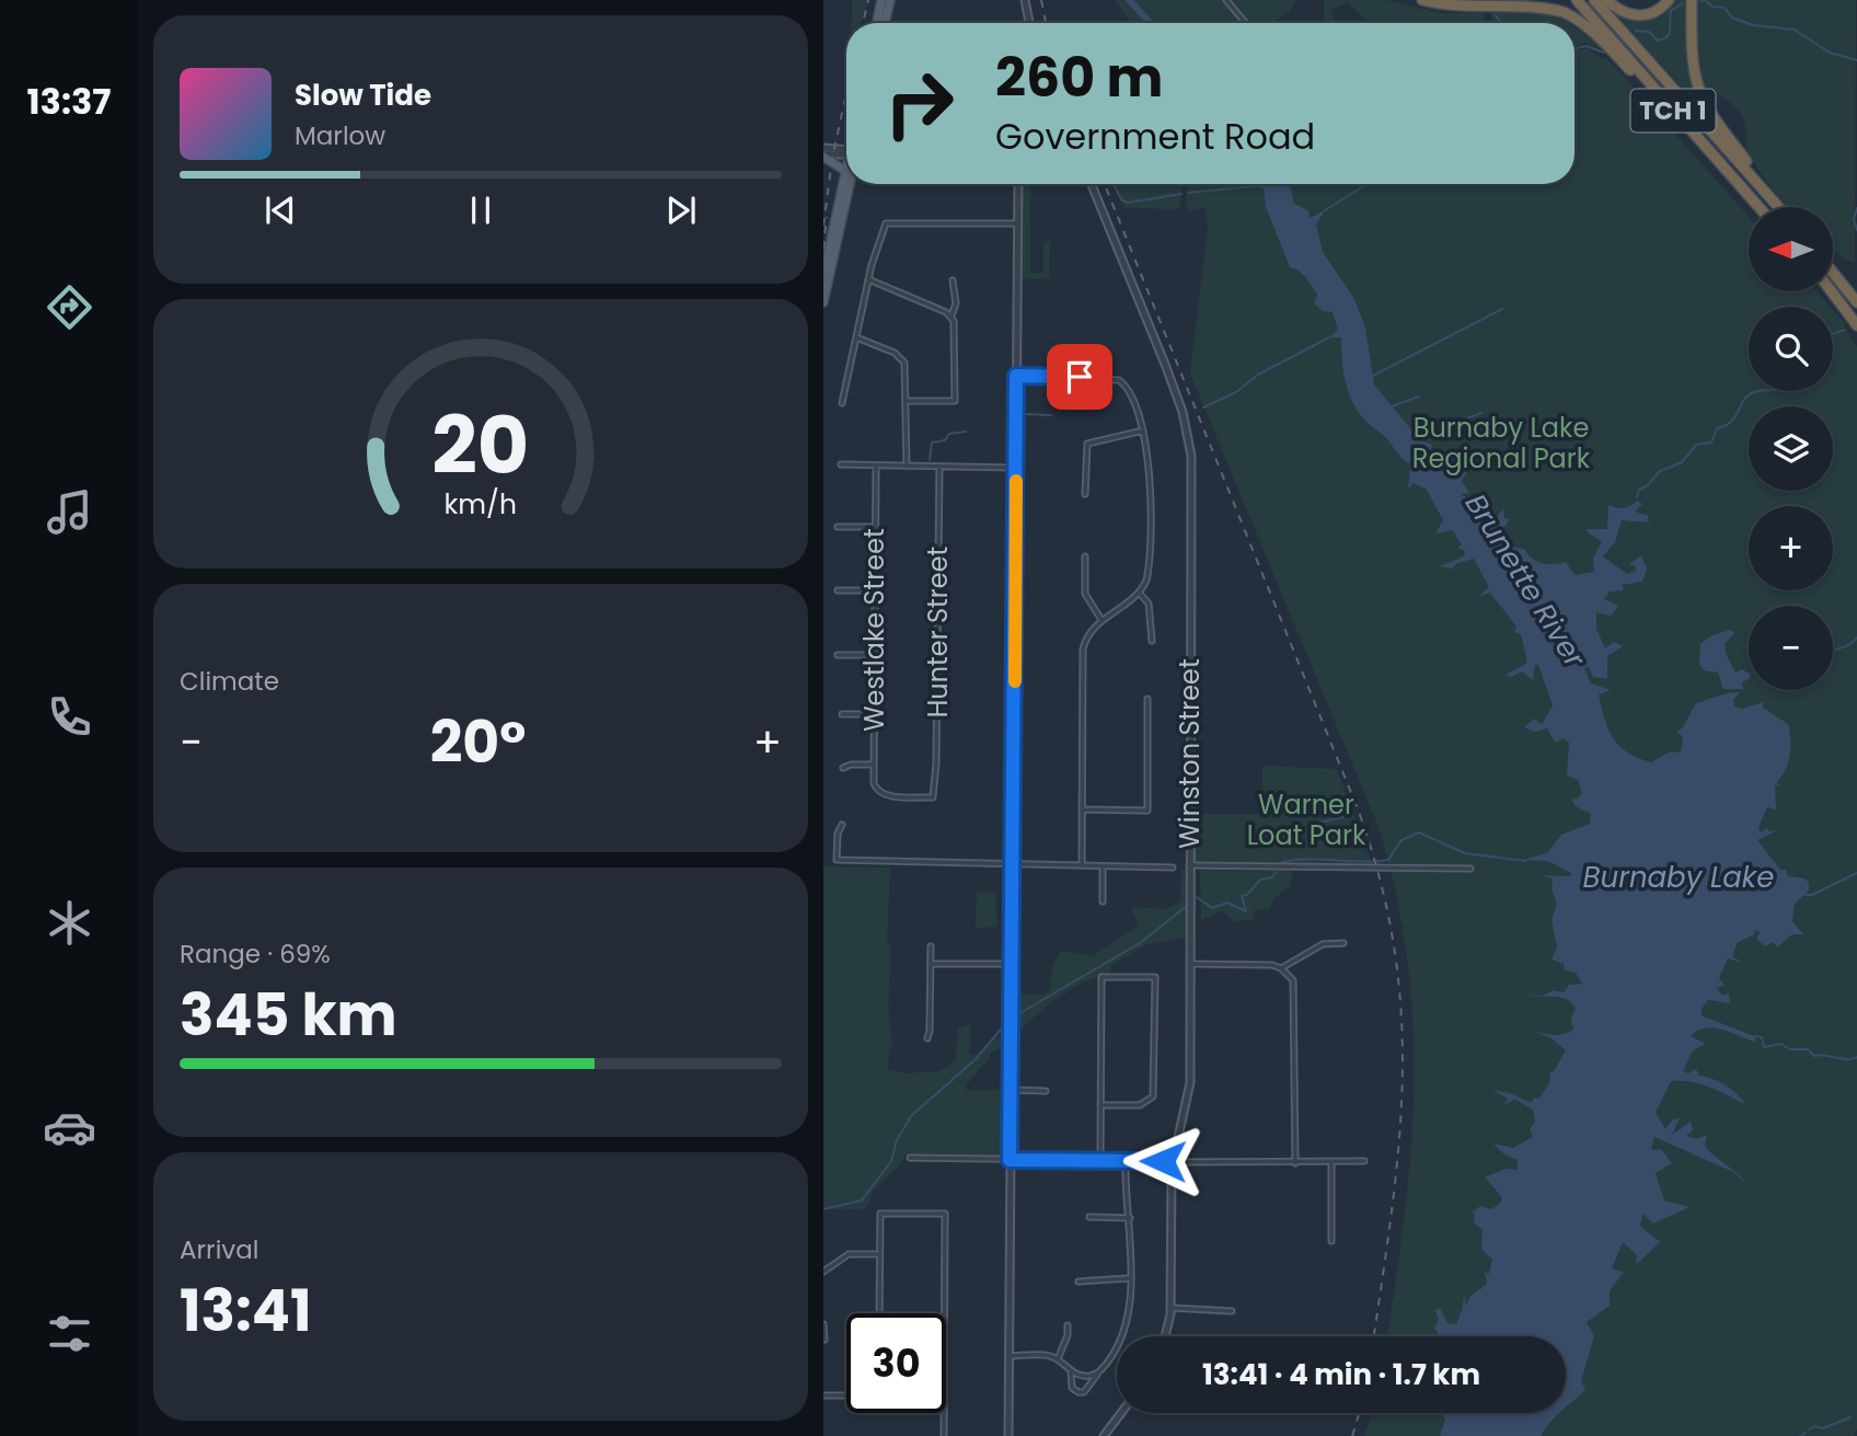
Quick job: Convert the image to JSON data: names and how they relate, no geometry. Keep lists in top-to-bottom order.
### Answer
{
  "streets": {
    "highway": ["TCH 1"],
    "street": ["Westlake Street", "Hunter Street", "Winston Street"]
  },
  "crossings": [
    ["Westlake Street", "Hunter Street"]
  ],
  "water": ["Brunette River", "Burnaby Lake"],
  "parks": ["Burnaby Lake Regional Park", "Warner Loat Park"],
  "north": "left",
  "page": {
    "tabs": "13:37",
    "turn": ["260 m", "Government Road"],
    "song": ["Slow Tide", "Marlow"],
    "map_buttons": ["+", "−"],
    "tile": [
      "Climate",
      ["Range · 69%", "345 km"],
      ["Arrival", "13:41"]
    ],
    "heat": ["−", "20°", "+"],
    "limit": "30",
    "trip": "13:41 · 4 min · 1.7 km",
    "gauge": ["20", "km/h"]
  }
}
